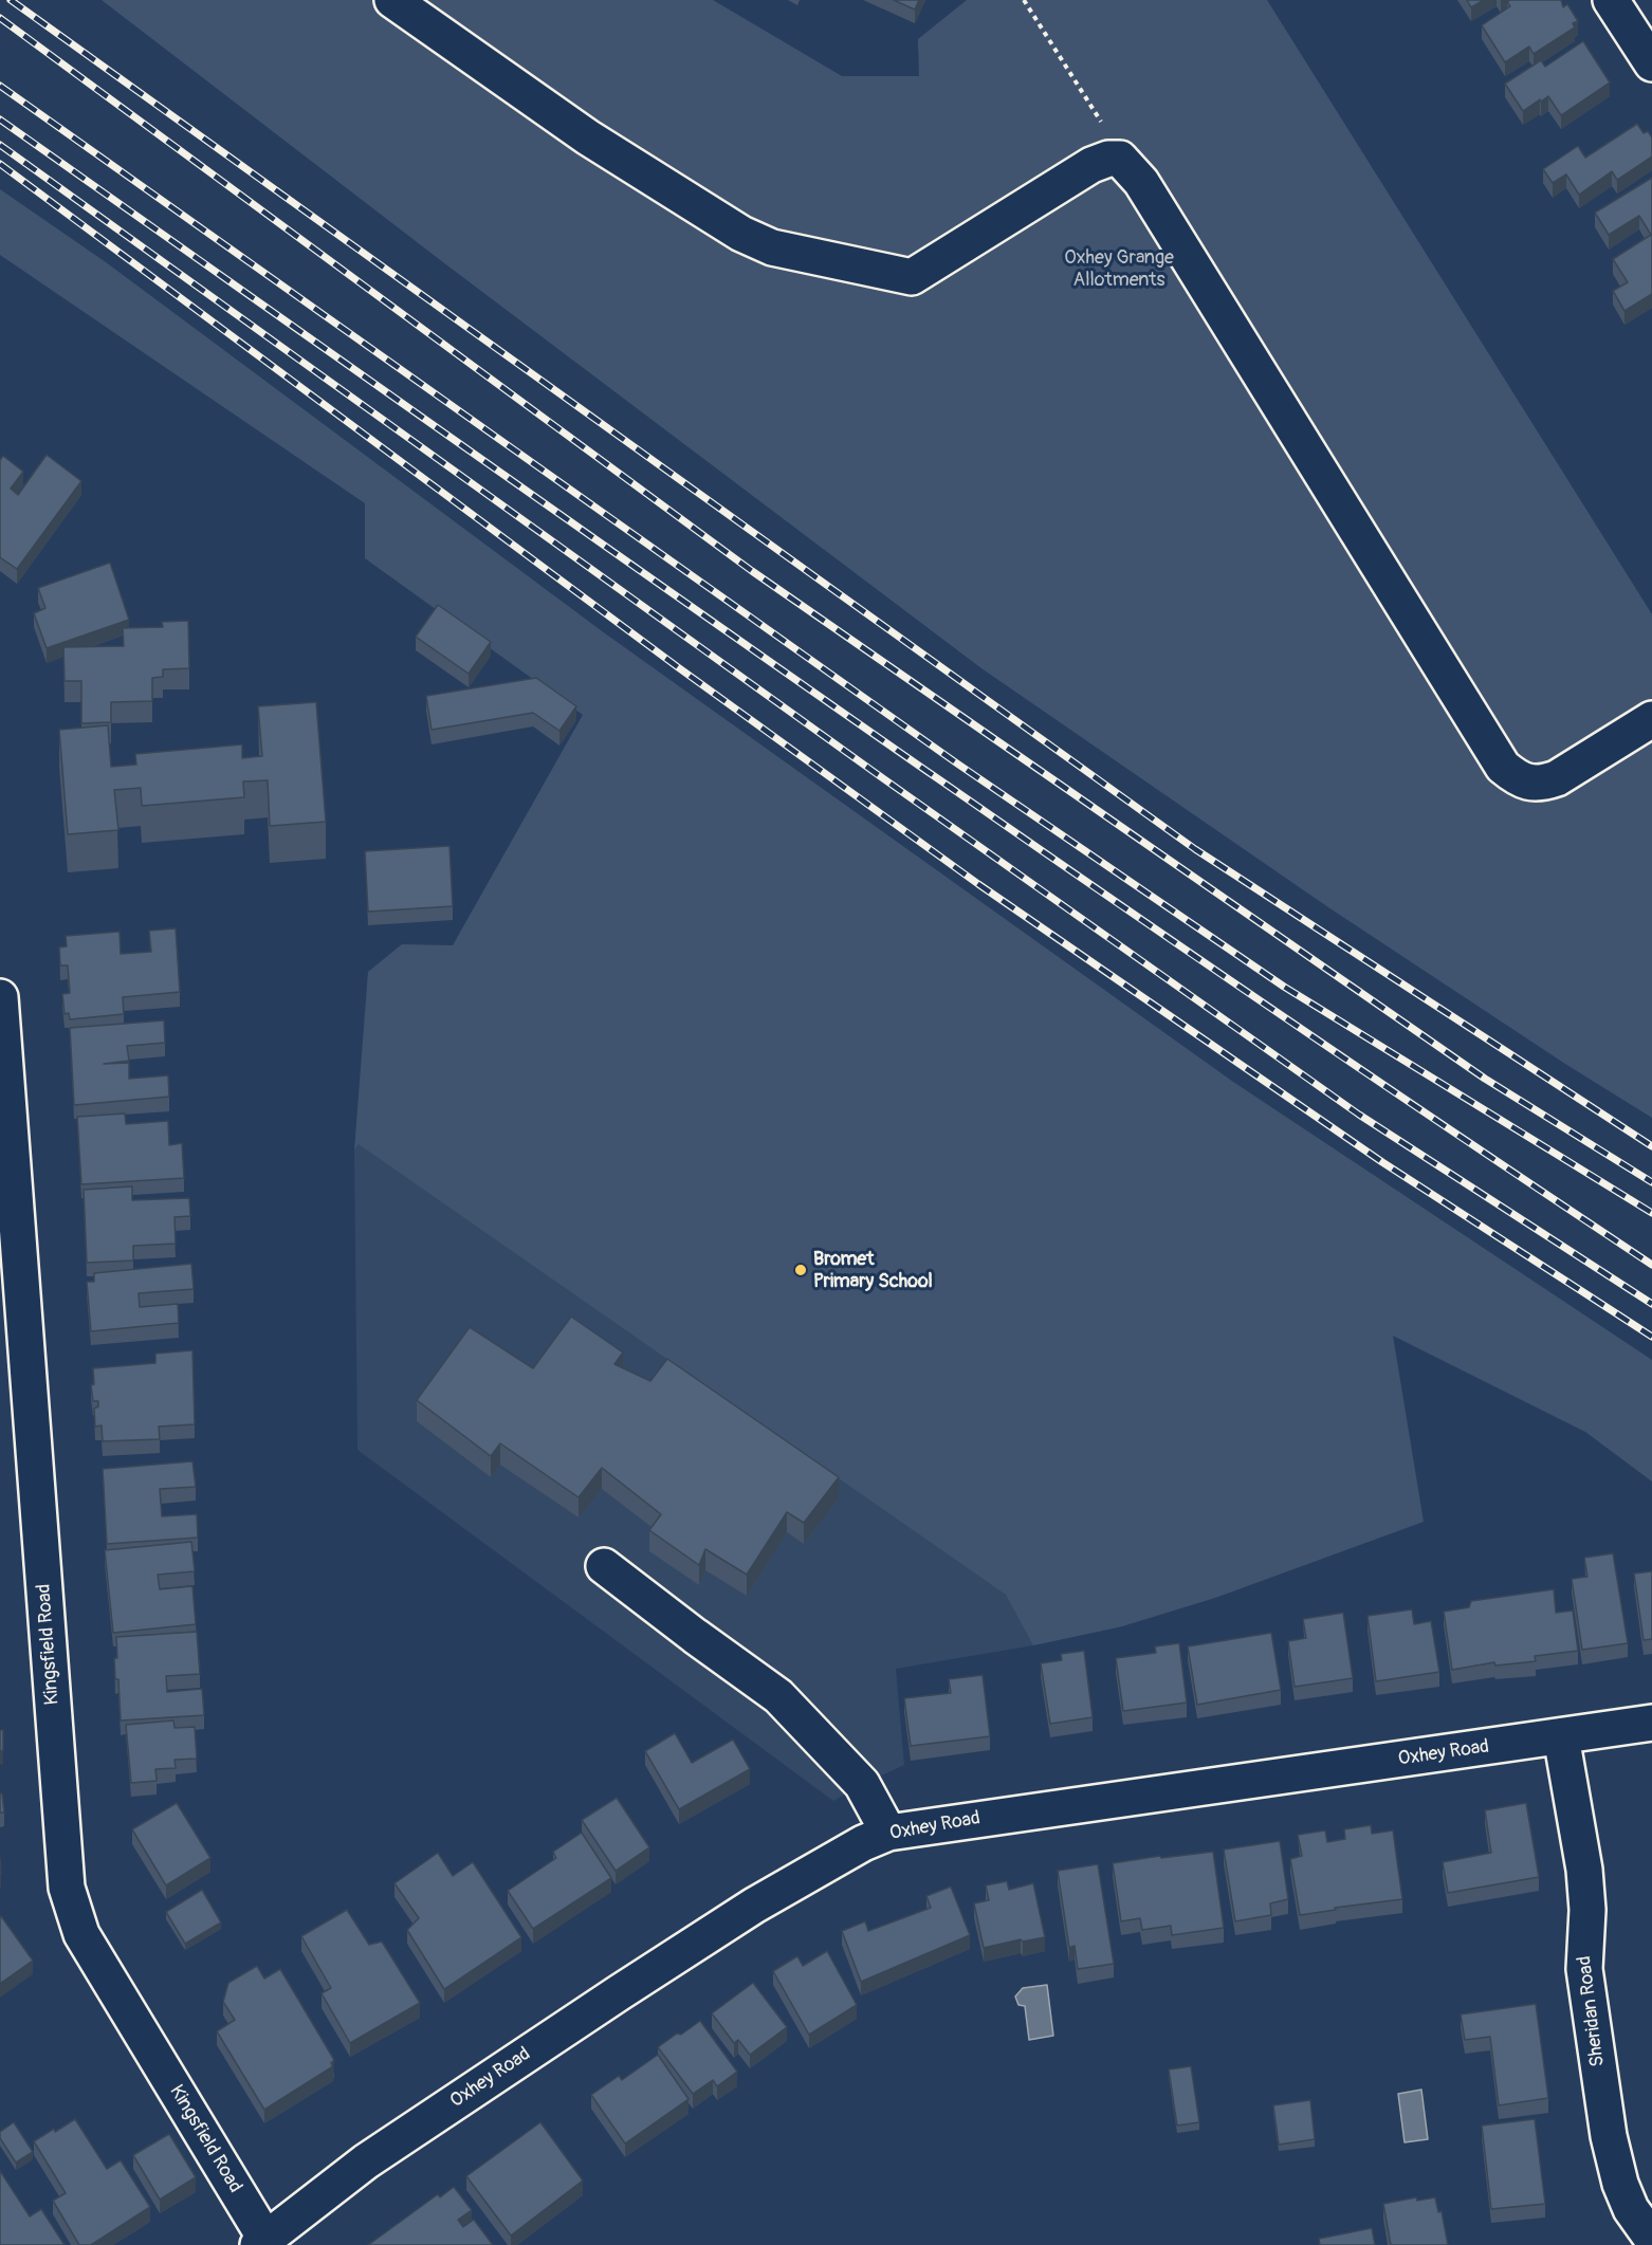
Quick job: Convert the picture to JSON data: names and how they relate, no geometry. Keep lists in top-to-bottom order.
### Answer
{
  "streets": {
    "street": ["Kingsfield Road", "Oxhey Road", "Sheridan Road"]
  },
  "crossings": [
    ["Kingsfield Road", "Oxhey Road"],
    ["Oxhey Road", "Sheridan Road"]
  ],
  "parks": ["Oxhey Grange Allotments"],
  "places": ["Bromet Primary School"]
}
